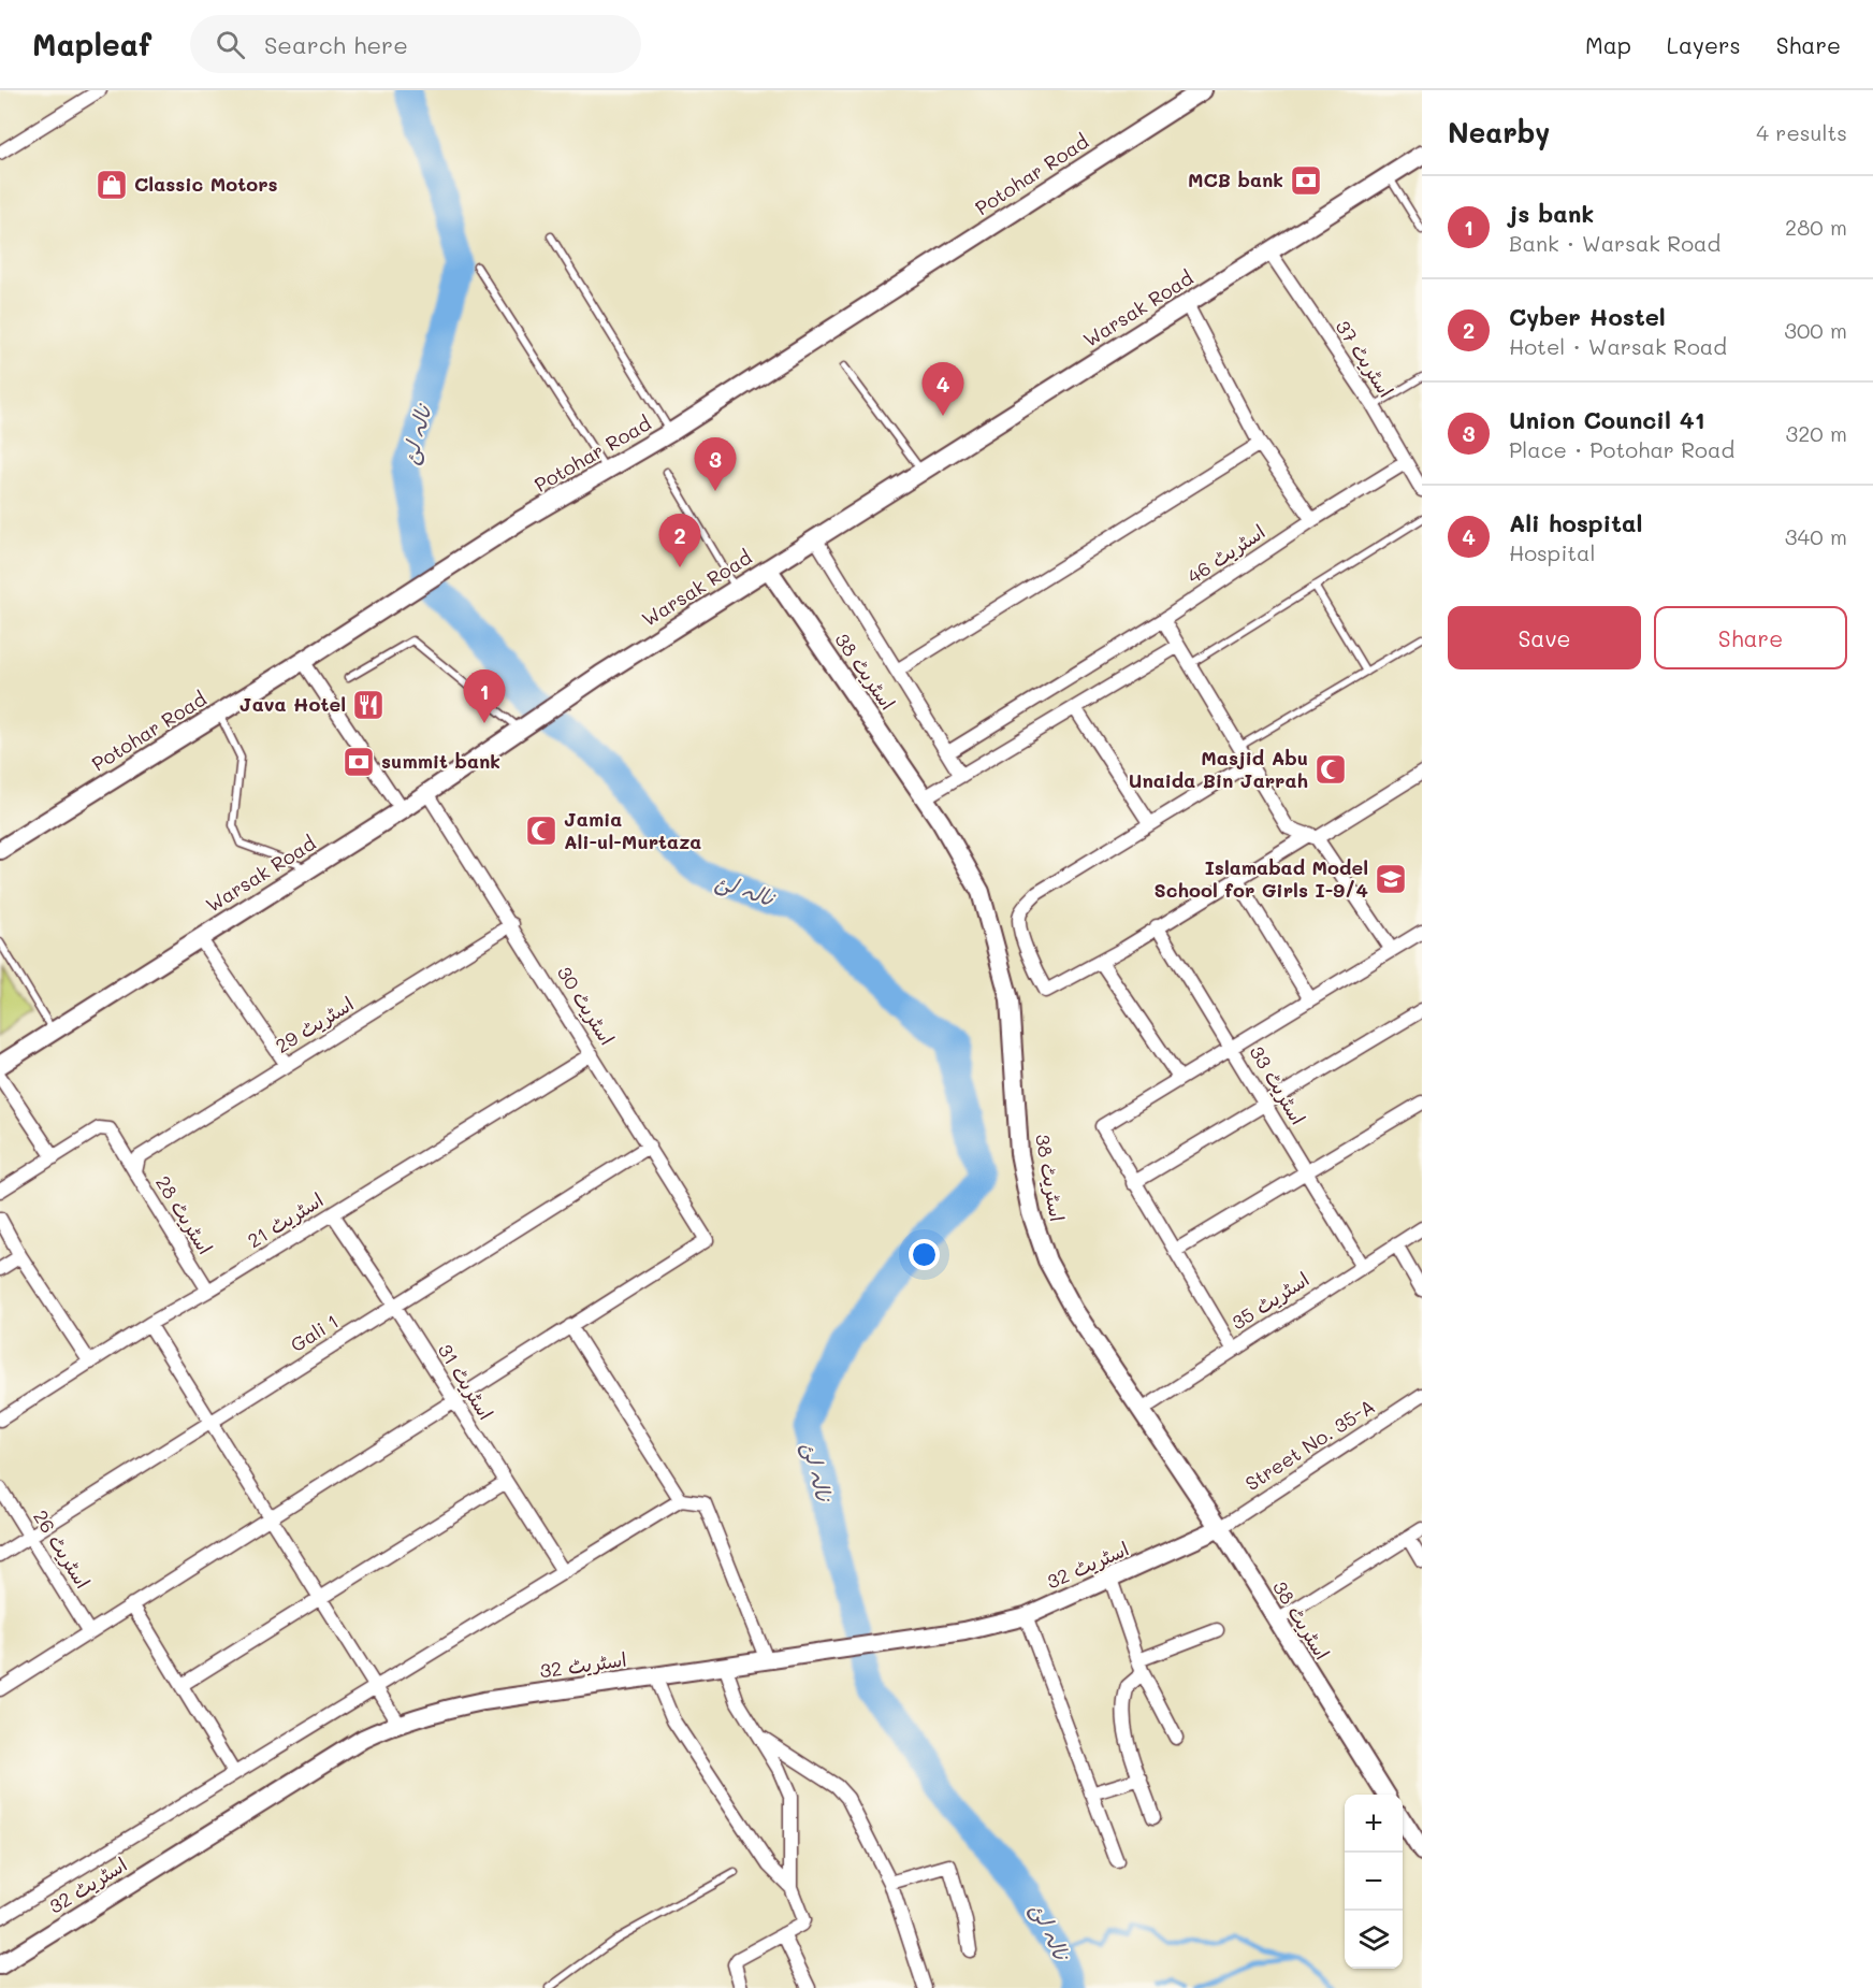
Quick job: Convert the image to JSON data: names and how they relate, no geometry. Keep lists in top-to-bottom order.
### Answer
{
  "streets": {
    "street": [
      "Potohar Road",
      "Warsak Road",
      "اسٹریٹ 37",
      "اسٹریٹ 46",
      "اسٹریٹ 38",
      "اسٹریٹ 30",
      "اسٹریٹ 29",
      "اسٹریٹ 33",
      "اسٹریٹ 28",
      "اسٹریٹ 21",
      "اسٹریٹ 35",
      "Gali 1",
      "اسٹریٹ 31",
      "Street No. 35-A",
      "اسٹریٹ 26",
      "اسٹریٹ 32"
    ]
  },
  "crossings": [
    ["Warsak Road", "اسٹریٹ 37"],
    ["Warsak Road", "اسٹریٹ 38"],
    ["Warsak Road", "اسٹریٹ 30"],
    ["اسٹریٹ 37", "اسٹریٹ 46"],
    ["اسٹریٹ 38", "اسٹریٹ 35"],
    ["اسٹریٹ 38", "Street No. 35-A"],
    ["اسٹریٹ 38", "اسٹریٹ 32"],
    ["اسٹریٹ 30", "اسٹریٹ 29"],
    ["اسٹریٹ 30", "اسٹریٹ 21"],
    ["اسٹریٹ 30", "Gali 1"],
    ["اسٹریٹ 29", "اسٹریٹ 28"],
    ["اسٹریٹ 33", "اسٹریٹ 35"],
    ["اسٹریٹ 28", "اسٹریٹ 21"],
    ["اسٹریٹ 21", "اسٹریٹ 31"],
    ["Gali 1", "اسٹریٹ 31"],
    ["Gali 1", "اسٹریٹ 26"],
    ["Street No. 35-A", "اسٹریٹ 32"]
  ],
  "water": ["نالہ لئ"],
  "places": {
    "bank": ["MCB bank", "summit bank"],
    "shop": ["Classic Motors"],
    "restaurant": ["Java Hotel"],
    "mosque": ["Masjid Abu Unaida Bin Jarrah", "Jamia Ali-ul-Murtaza"],
    "school or university": ["Islamabad Model School for Girls I-9/4"]
  },
  "page": {
    "header": "Mapleaf",
    "search": "Search here",
    "nav": ["Map", "Layers", "Share"],
    "heading": ["Nearby", "4 results"],
    "list": [
      {
        "mark": "1",
        "name": "js bank",
        "note": "Bank · Warsak Road",
        "value": "280 m"
      },
      {
        "mark": "2",
        "name": "Cyber Hostel",
        "note": "Hotel · Warsak Road",
        "value": "300 m"
      },
      {
        "mark": "3",
        "name": "Union Council 41",
        "note": "Place · Potohar Road",
        "value": "320 m"
      },
      {
        "mark": "4",
        "name": "Ali hospital",
        "note": "Hospital",
        "value": "340 m"
      }
    ],
    "pins": [
      "4",
      "3",
      "2",
      "1"
    ],
    "buttons": ["Save", "Share"],
    "map_buttons": ["+", "−"]
  }
}
